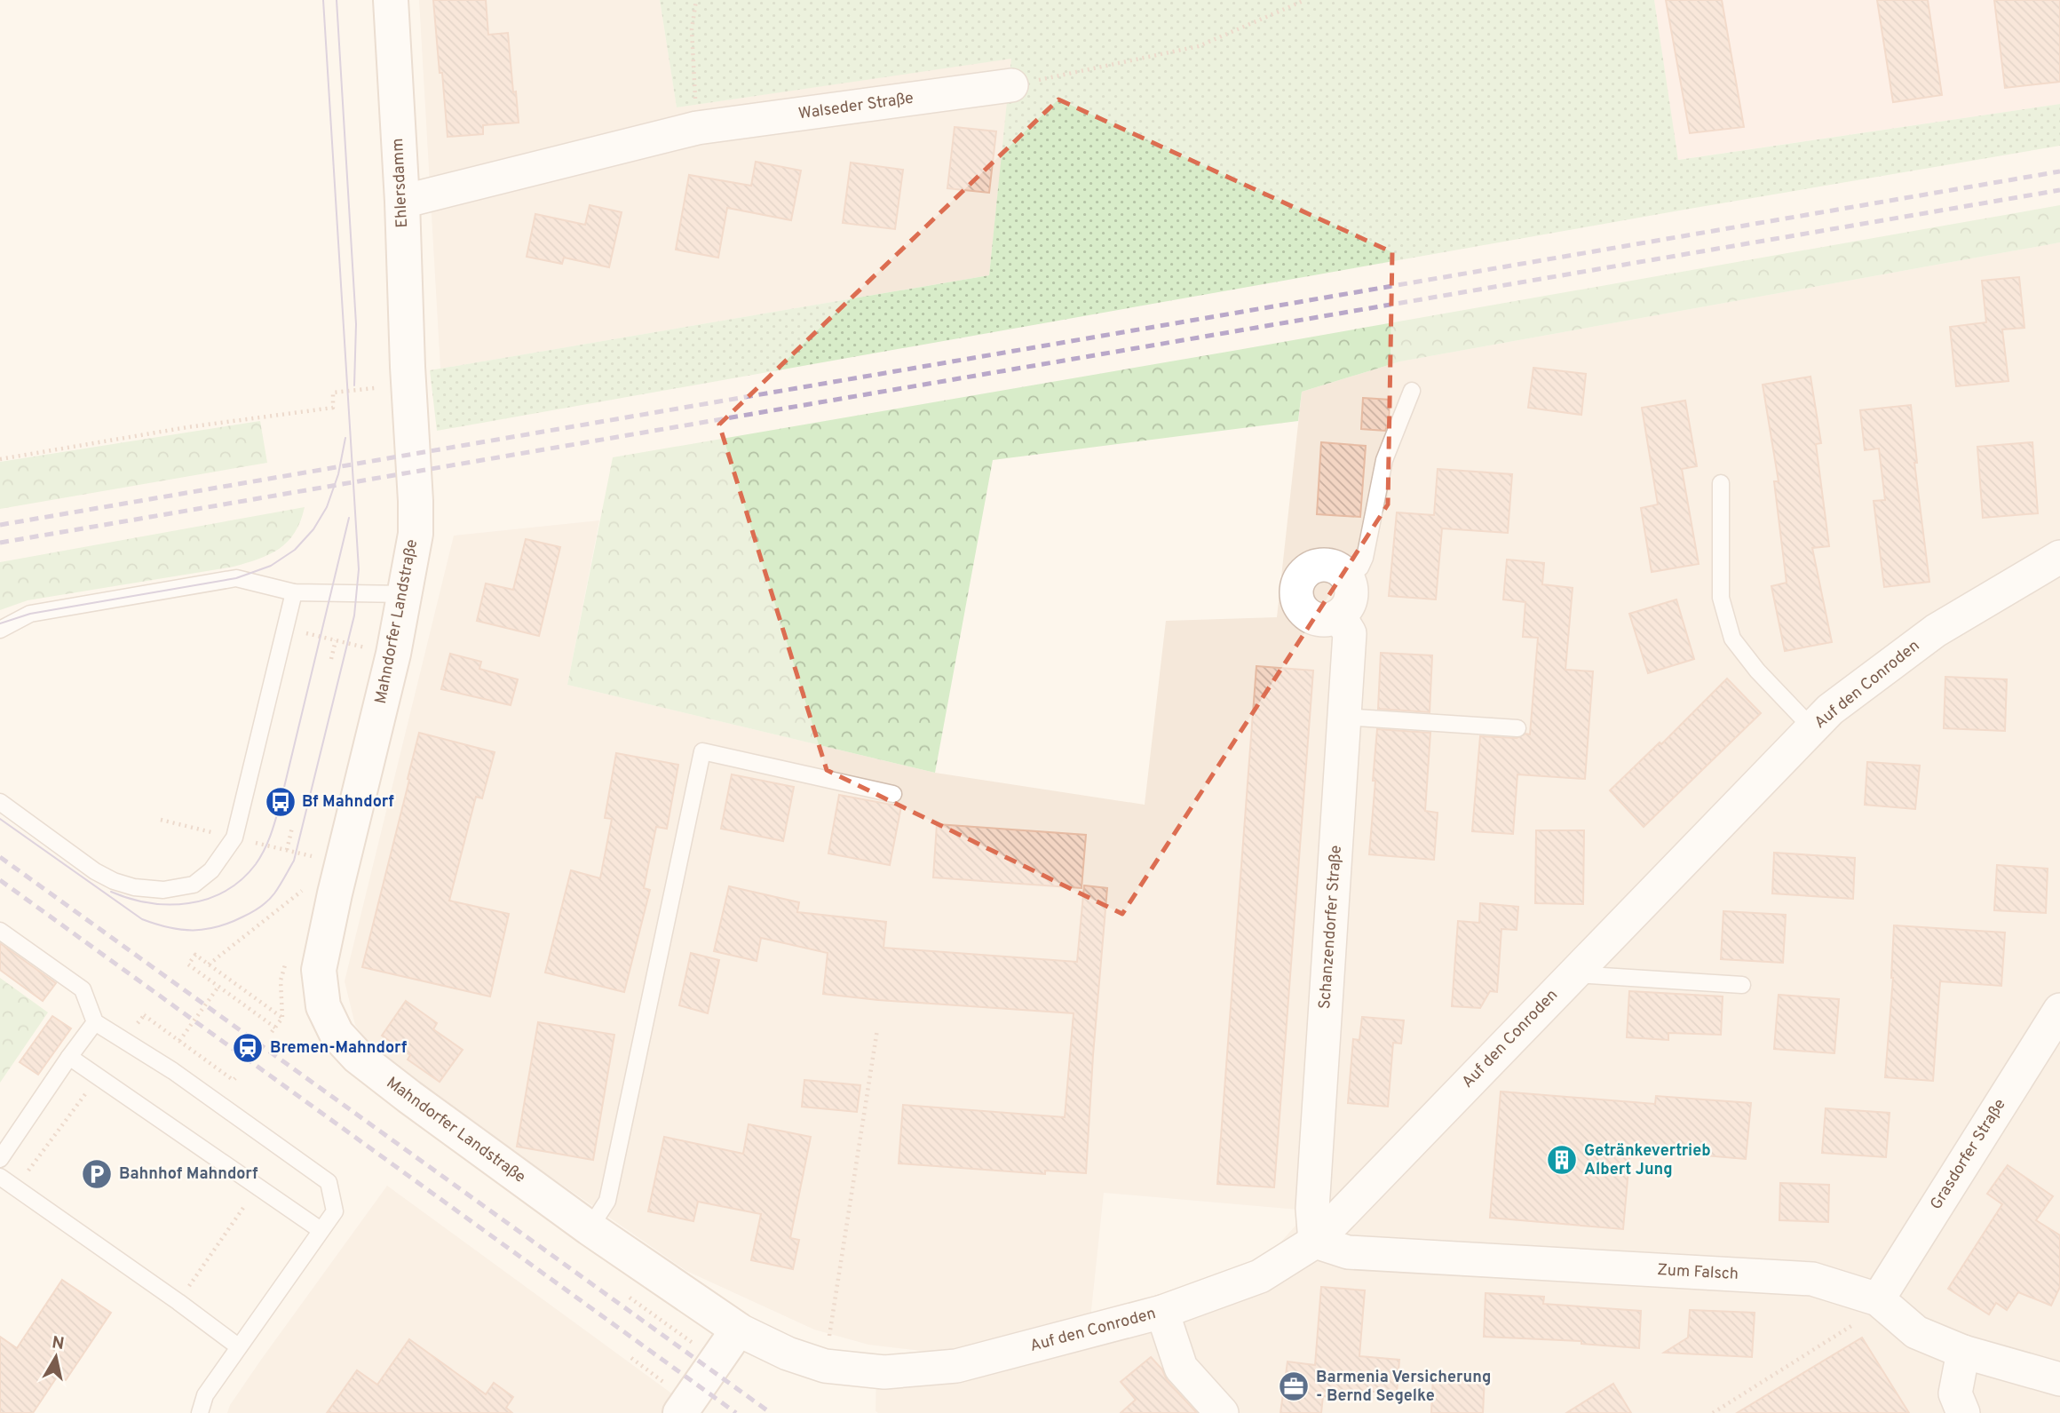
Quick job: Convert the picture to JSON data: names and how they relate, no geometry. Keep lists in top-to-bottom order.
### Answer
{
  "streets": {
    "street": [
      "Walseder Straße",
      "Ehlersdamm",
      "Mahndorfer Landstraße",
      "Auf den Conroden",
      "Schanzendorfer Straße",
      "Grasdorfer Straße",
      "Zum Falsch"
    ]
  },
  "crossings": [
    ["Walseder Straße", "Ehlersdamm"],
    ["Ehlersdamm", "Mahndorfer Landstraße"],
    ["Mahndorfer Landstraße", "Auf den Conroden"],
    ["Auf den Conroden", "Schanzendorfer Straße"],
    ["Auf den Conroden", "Zum Falsch"],
    ["Schanzendorfer Straße", "Zum Falsch"],
    ["Grasdorfer Straße", "Zum Falsch"]
  ],
  "places": {
    "bus stop": ["Bf Mahndorf"],
    "station": ["Bremen-Mahndorf"],
    "building": ["Getränkevertrieb Albert Jung"],
    "parking": ["Bahnhof Mahndorf"],
    "office": ["Barmenia Versicherung - Bernd Segelke"]
  },
  "north": "top"
}
